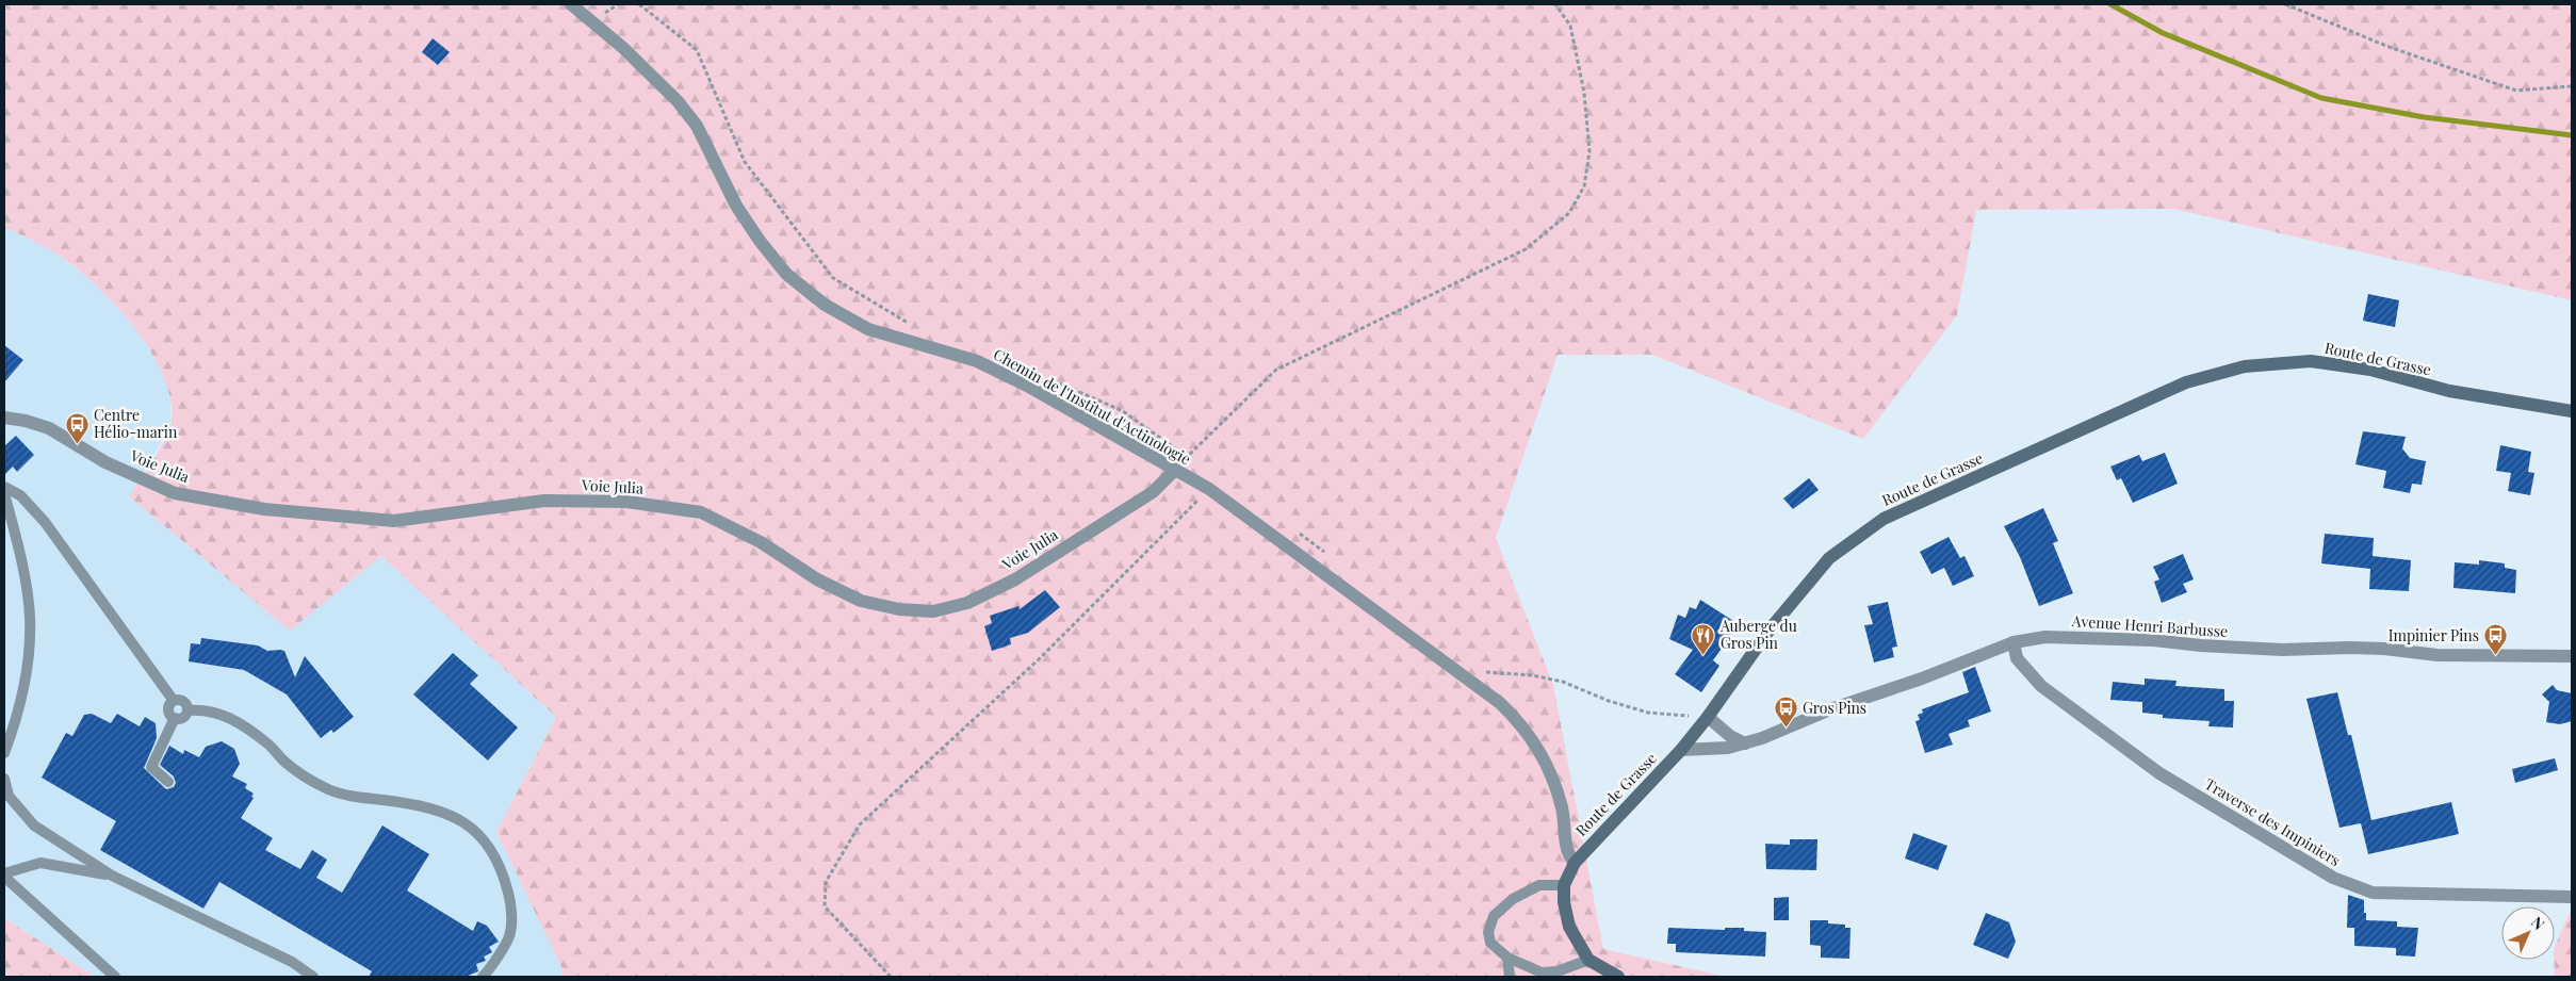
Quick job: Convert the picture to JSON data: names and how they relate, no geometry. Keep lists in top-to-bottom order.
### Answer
{
  "streets": {
    "main road": ["Route de Grasse"],
    "street": [
      "Chemin de l'Institut d'Actinologie",
      "Voie Julia",
      "Avenue Henri Barbusse",
      "Traverse des Impiniers"
    ]
  },
  "crossings": [
    ["Route de Grasse", "Chemin de l'Institut d'Actinologie"],
    ["Route de Grasse", "Avenue Henri Barbusse"],
    ["Chemin de l'Institut d'Actinologie", "Voie Julia"],
    ["Avenue Henri Barbusse", "Traverse des Impiniers"]
  ],
  "places": {
    "bus stop": ["Centre Hélio-marin", "Impinier Pins", "Gros Pins"],
    "restaurant": ["Auberge du Gros Pin"]
  },
  "north": "top right"
}
